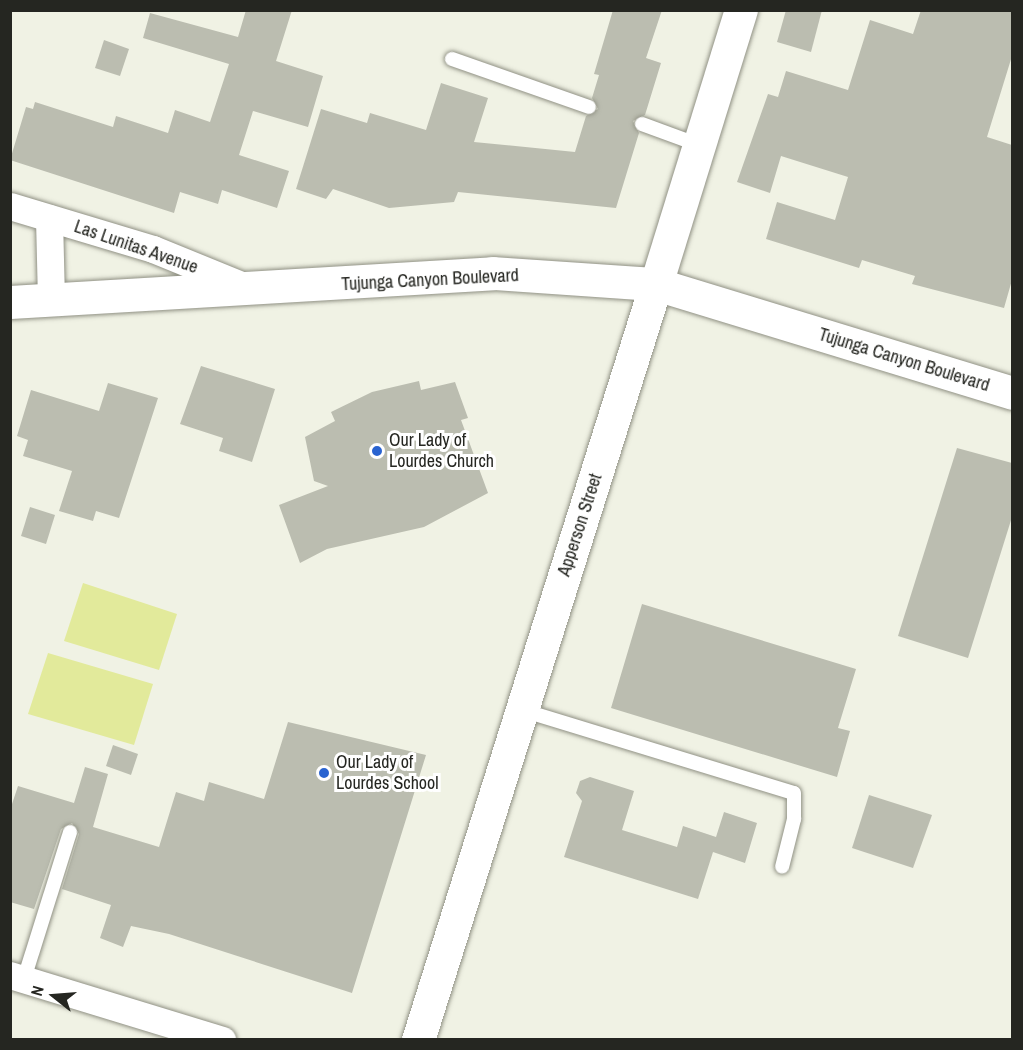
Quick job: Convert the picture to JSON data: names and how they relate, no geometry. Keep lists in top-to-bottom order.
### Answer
{
  "streets": {
    "main road": ["Tujunga Canyon Boulevard", "Apperson Street"],
    "street": ["Las Lunitas Avenue"]
  },
  "crossings": [
    ["Las Lunitas Avenue", "Tujunga Canyon Boulevard"],
    ["Tujunga Canyon Boulevard", "Apperson Street"]
  ],
  "places": ["Our Lady of Lourdes Church", "Our Lady of Lourdes School"],
  "north": "left"
}
